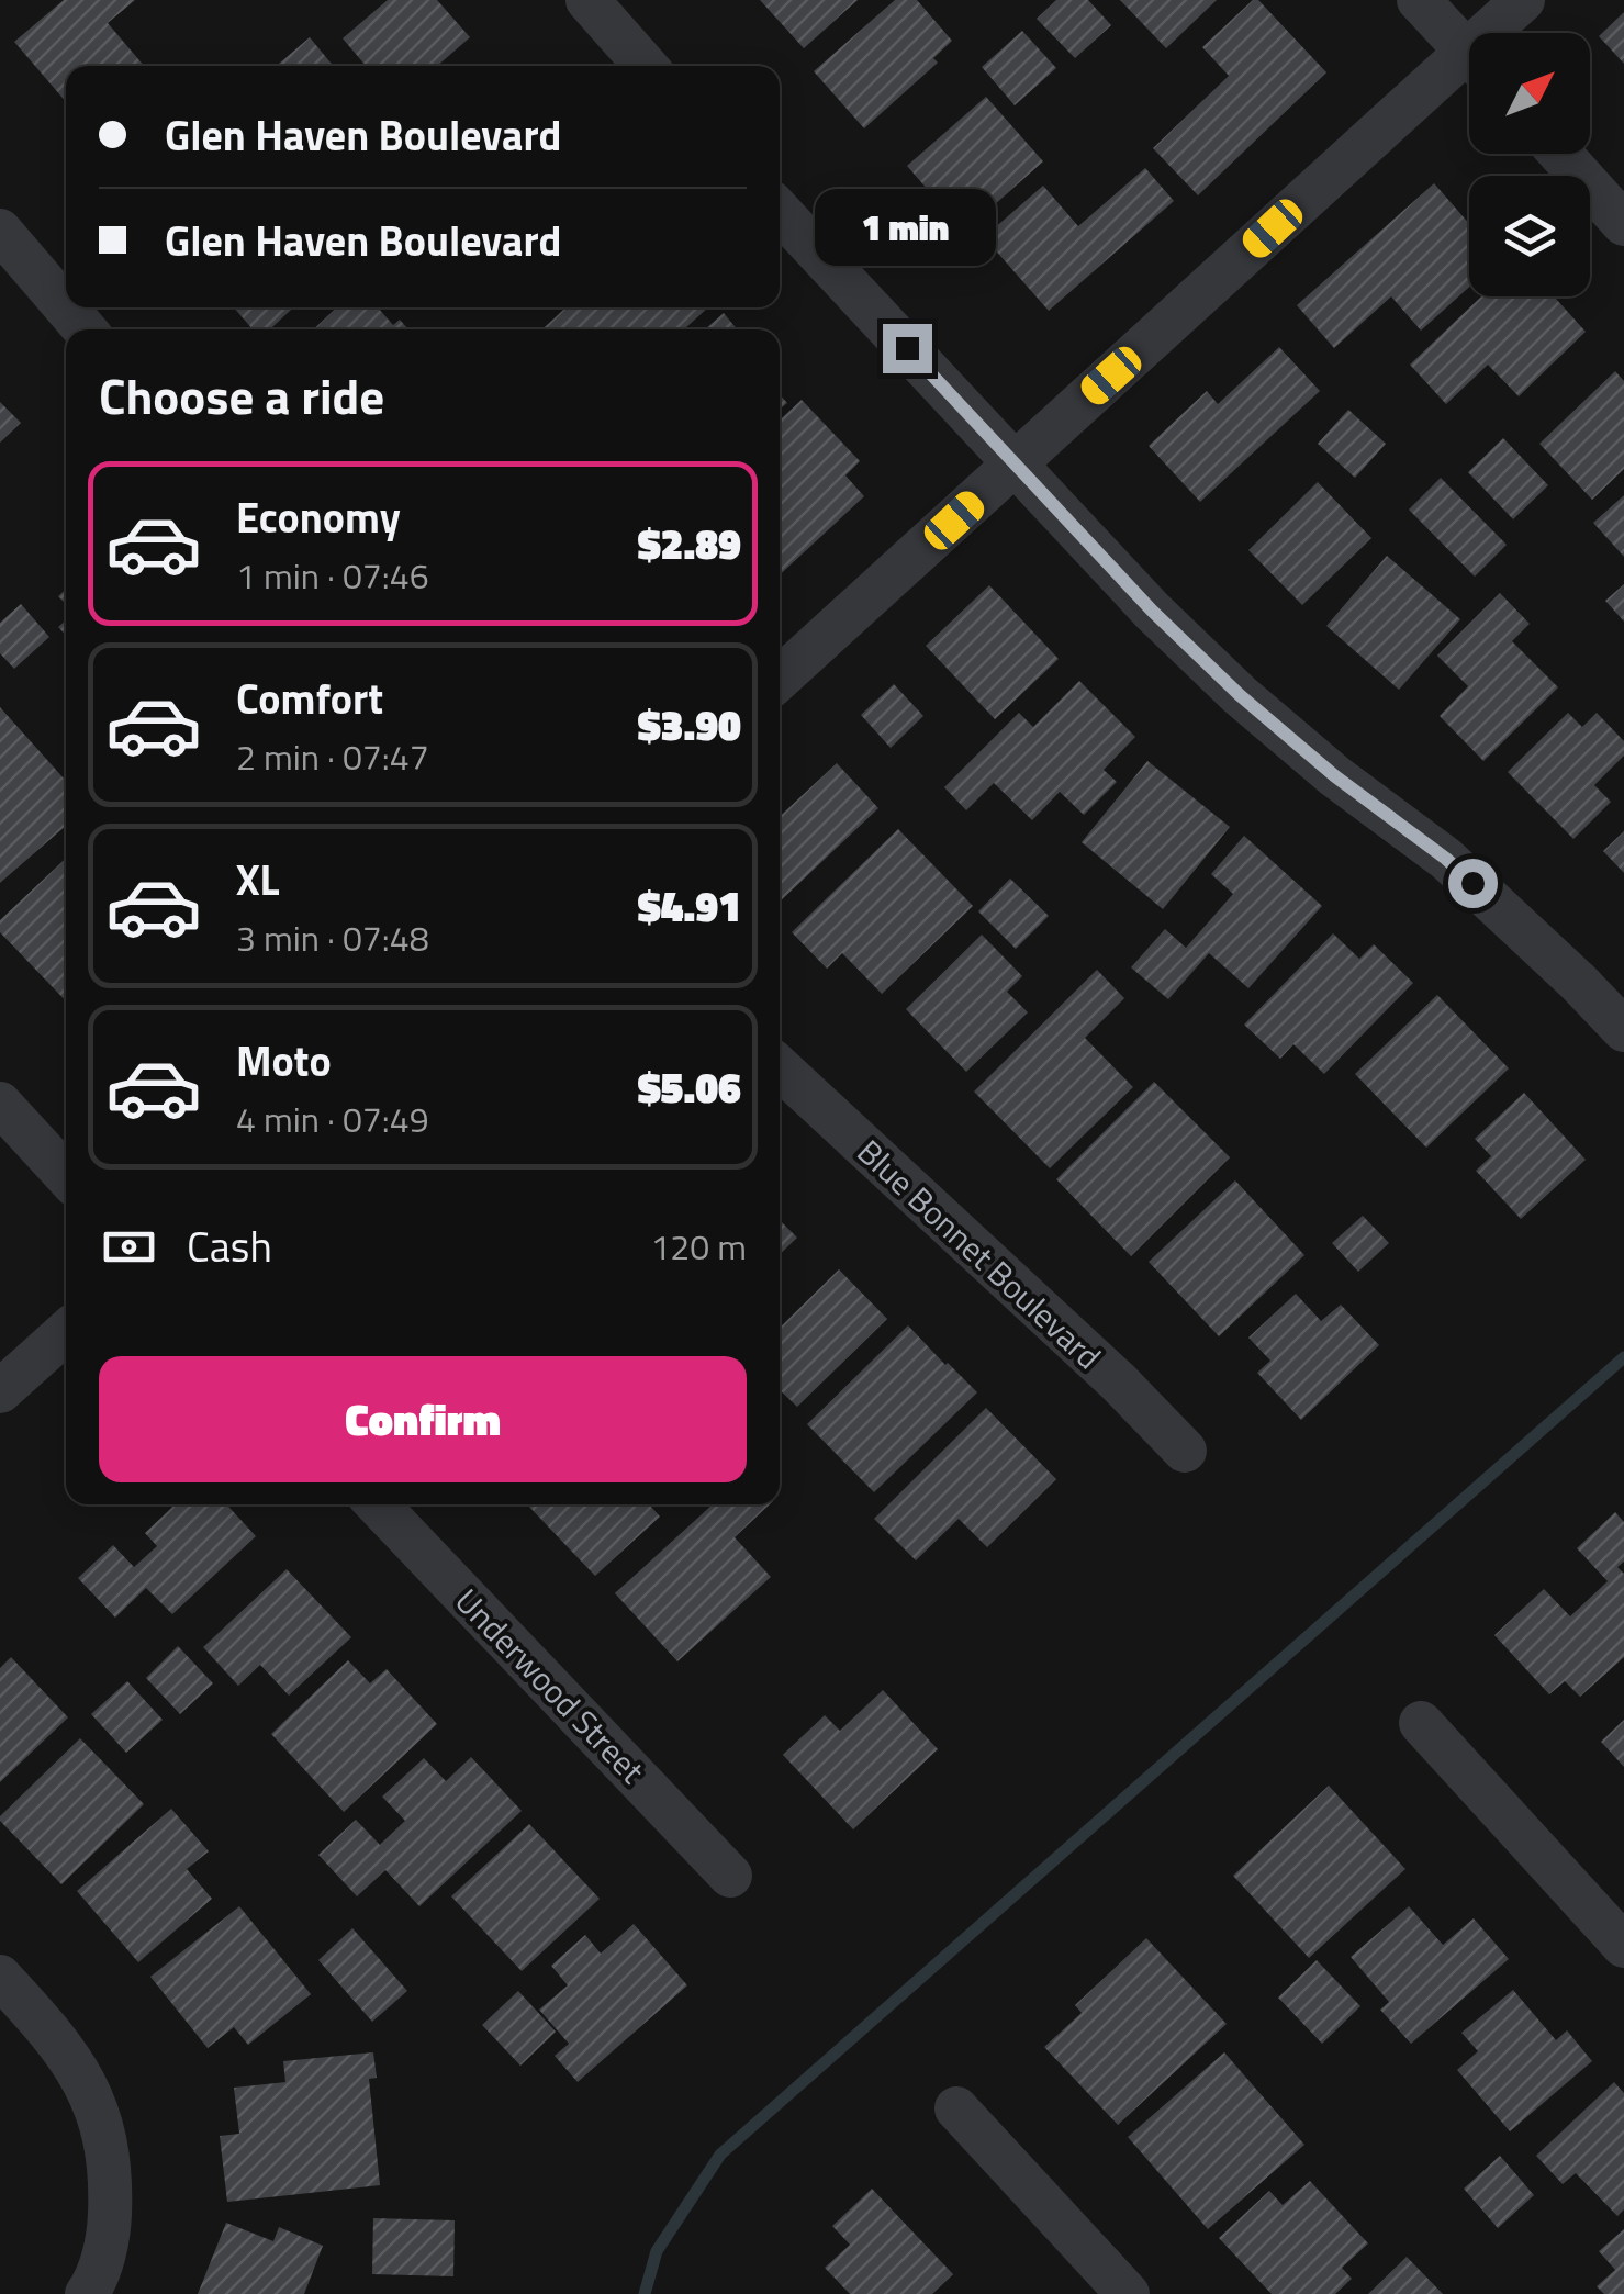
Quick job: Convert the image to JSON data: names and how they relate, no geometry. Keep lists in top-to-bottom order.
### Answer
{
  "streets": {
    "street": ["Blue Bonnet Boulevard", "Underwood Street"]
  },
  "north": "top right",
  "page": {
    "banner": ["Glen Haven Boulevard", "Glen Haven Boulevard"],
    "bubble": "1 min",
    "heading": "Choose a ride",
    "list": [
      {
        "name": "Economy",
        "note": "1 min · 07:46",
        "value": "$2.89"
      },
      {
        "name": "Comfort",
        "note": "2 min · 07:47",
        "value": "$3.90"
      },
      {
        "name": "XL",
        "note": "3 min · 07:48",
        "value": "$4.91"
      },
      {
        "name": "Moto",
        "note": "4 min · 07:49",
        "value": "$5.06"
      }
    ],
    "pay": ["Cash", "120 m"],
    "buttons": "Confirm"
  }
}
